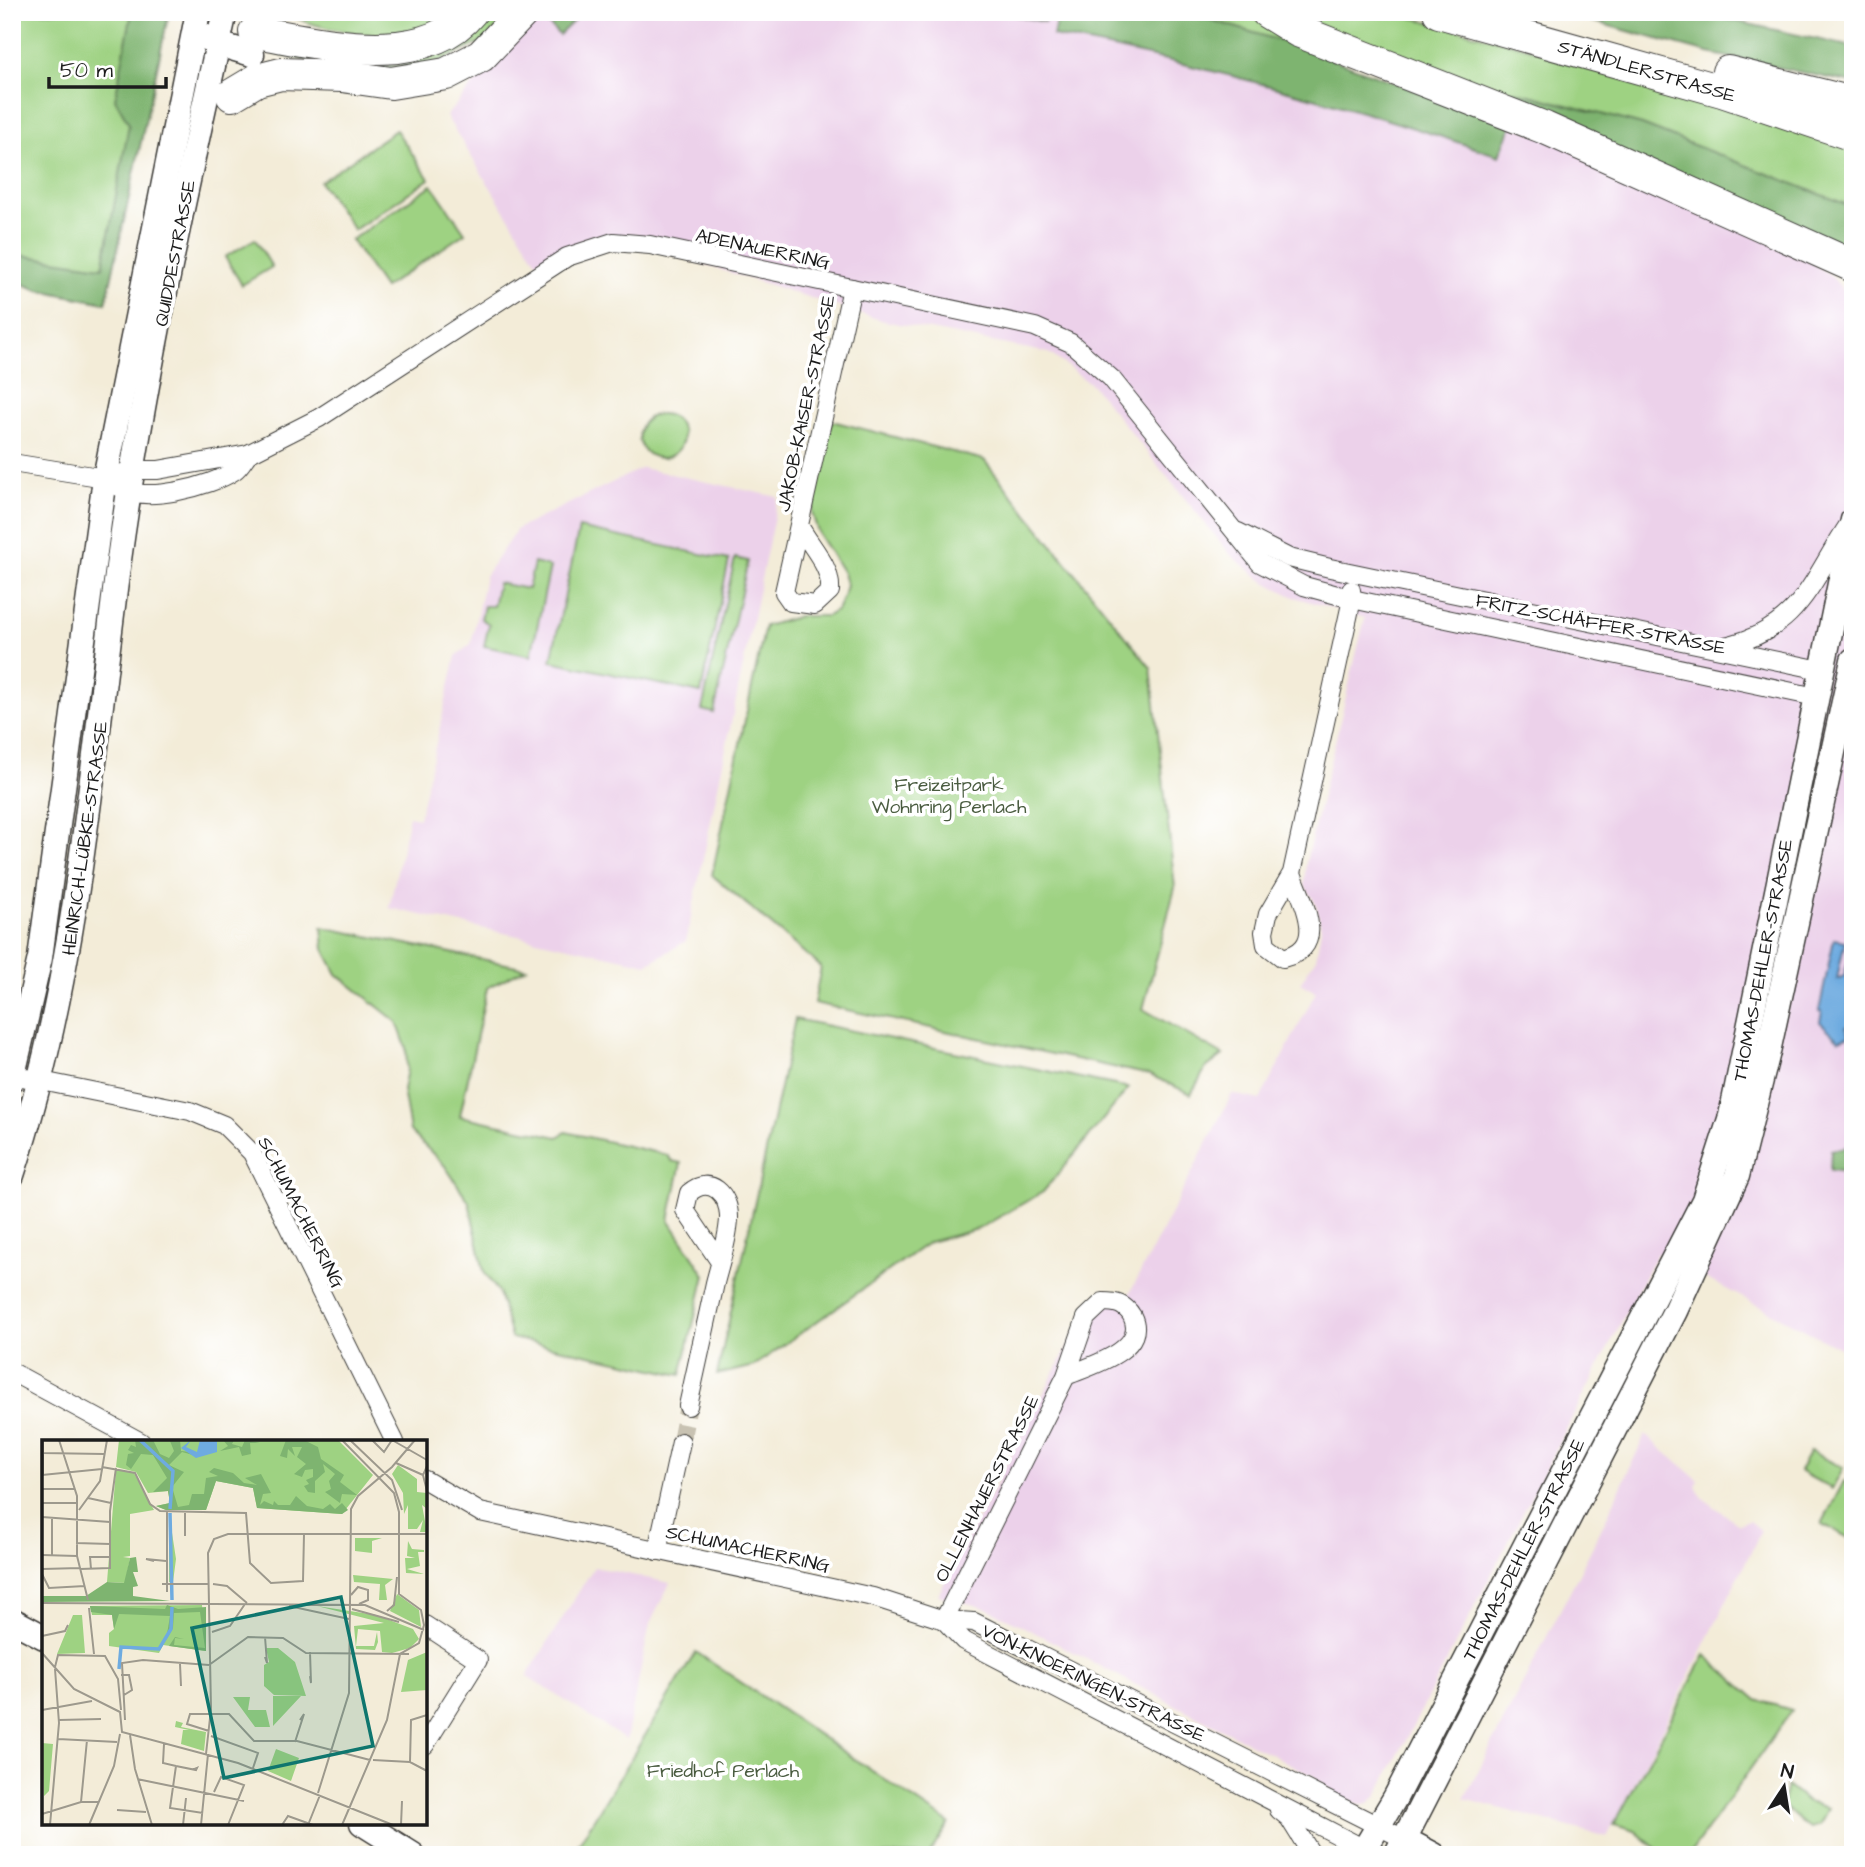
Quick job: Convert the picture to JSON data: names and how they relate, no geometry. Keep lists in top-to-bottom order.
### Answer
{
  "streets": {
    "highway": ["STÄNDLERSTRASSE"],
    "main road": [
      "QUIDDESTRASSE",
      "FRITZ-SCHÄFFER-STRASSE",
      "HEINRICH-LÜBKE-STRASSE",
      "THOMAS-DEHLER-STRASSE"
    ],
    "street": [
      "ADENAUERRING",
      "JAKOB-KAISER-STRASSE",
      "SCHUMACHERRING",
      "OLLENHAUERSTRASSE",
      "VON-KNOERINGEN-STRASSE"
    ]
  },
  "crossings": [
    ["ADENAUERRING", "QUIDDESTRASSE"],
    ["ADENAUERRING", "JAKOB-KAISER-STRASSE"],
    ["ADENAUERRING", "FRITZ-SCHÄFFER-STRASSE"],
    ["ADENAUERRING", "HEINRICH-LÜBKE-STRASSE"],
    ["QUIDDESTRASSE", "HEINRICH-LÜBKE-STRASSE"],
    ["FRITZ-SCHÄFFER-STRASSE", "THOMAS-DEHLER-STRASSE"],
    ["HEINRICH-LÜBKE-STRASSE", "SCHUMACHERRING"],
    ["THOMAS-DEHLER-STRASSE", "VON-KNOERINGEN-STRASSE"],
    ["SCHUMACHERRING", "OLLENHAUERSTRASSE"],
    ["SCHUMACHERRING", "VON-KNOERINGEN-STRASSE"],
    ["OLLENHAUERSTRASSE", "VON-KNOERINGEN-STRASSE"]
  ],
  "parks": ["Freizeitpark Wohnring Perlach", "Friedhof Perlach"],
  "scale_bar": "50 m",
  "north": "top"
}
